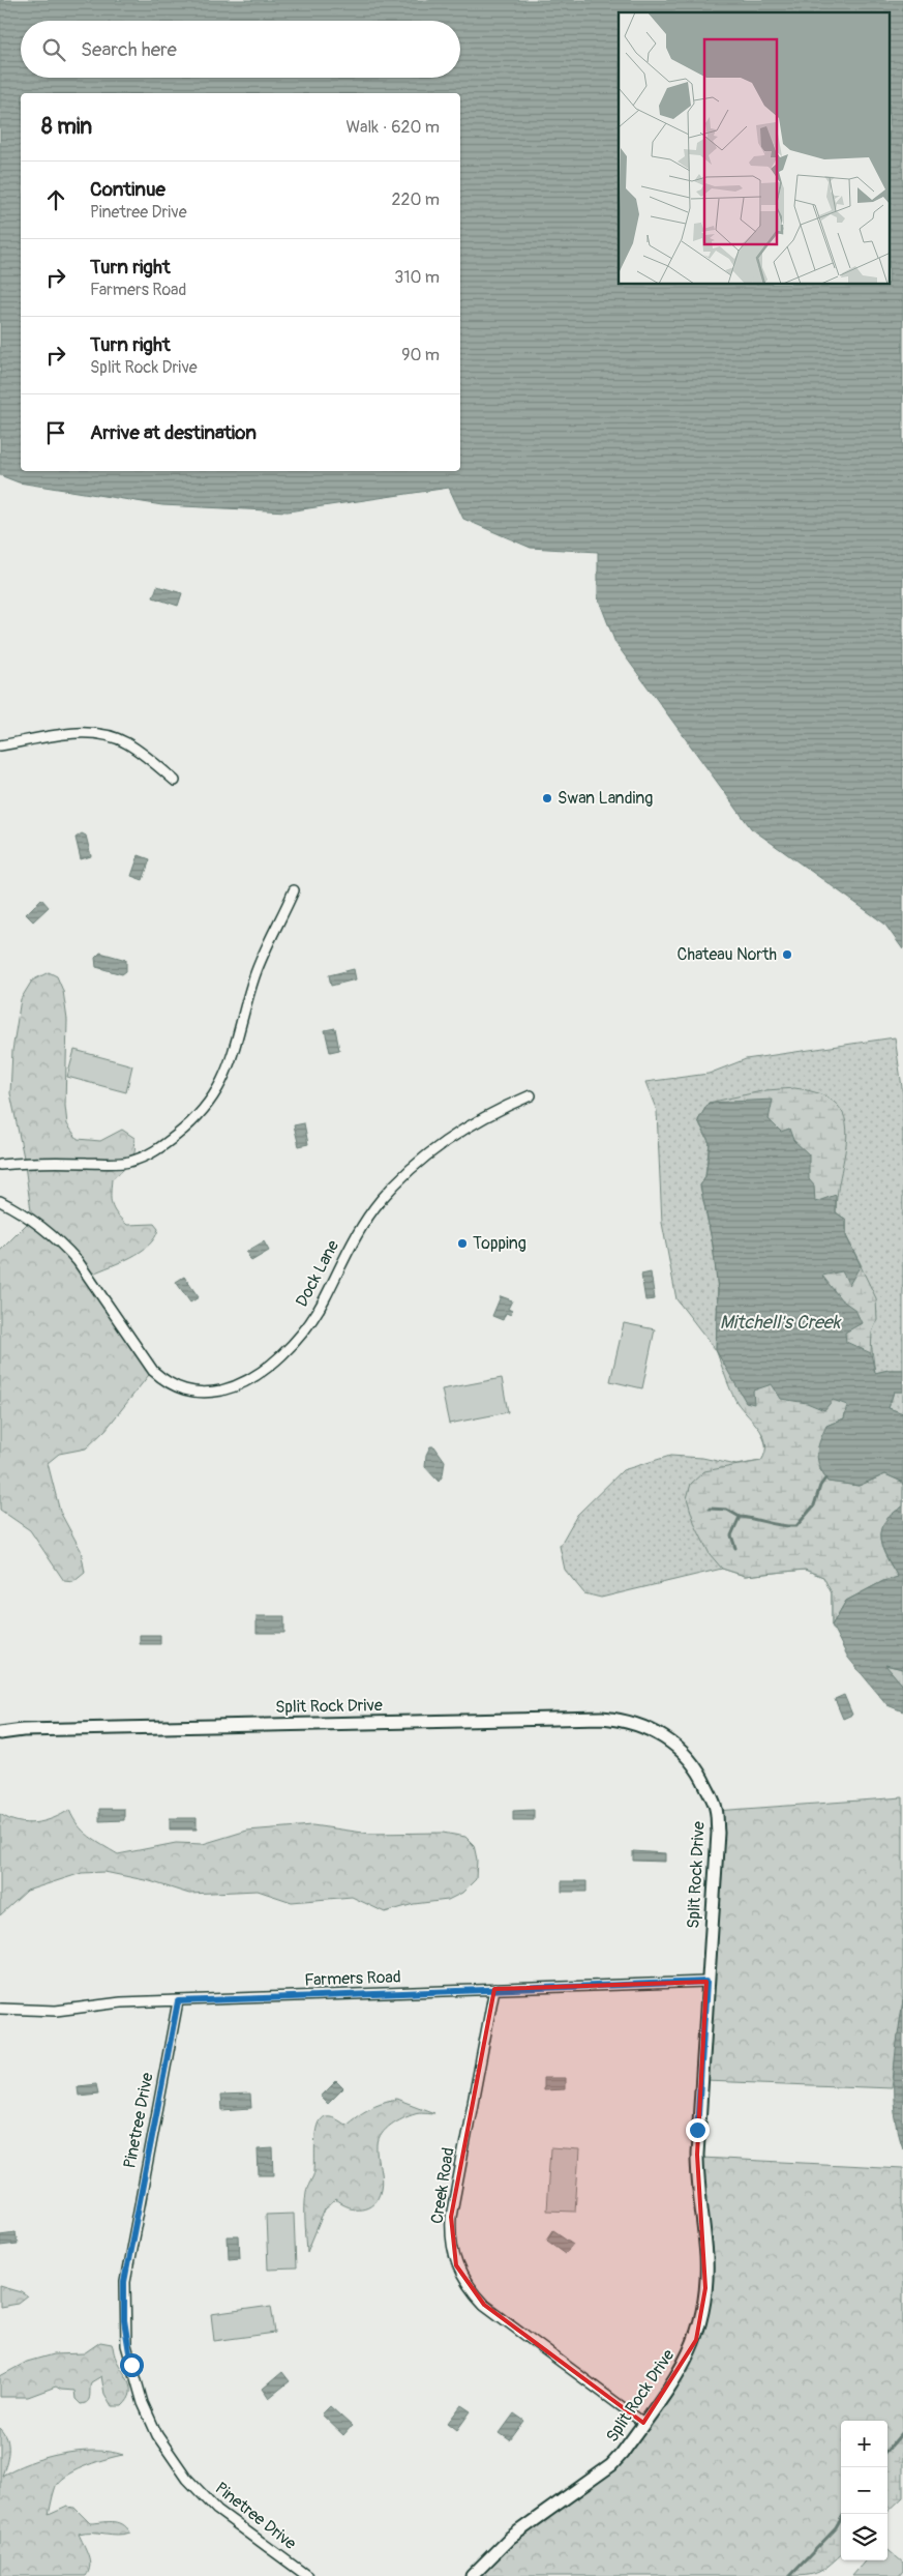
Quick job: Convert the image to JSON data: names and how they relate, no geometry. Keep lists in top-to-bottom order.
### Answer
{
  "streets": {
    "street": [
      "Dock Lane",
      "Split Rock Drive",
      "Farmers Road",
      "Pinetree Drive",
      "Creek Road"
    ]
  },
  "crossings": [
    ["Split Rock Drive", "Farmers Road"],
    ["Split Rock Drive", "Creek Road"],
    ["Farmers Road", "Pinetree Drive"],
    ["Farmers Road", "Creek Road"]
  ],
  "water": ["Mitchell's Creek"],
  "places": ["Swan Landing", "Chateau North", "Topping"],
  "page": {
    "search": "Search here",
    "heading": ["8 min", "Walk · 620 m"],
    "list": [
      ["Continue", "Pinetree Drive", "220 m"],
      ["Turn right", "Farmers Road", "310 m"],
      ["Turn right", "Split Rock Drive", "90 m"],
      "Arrive at destination"
    ],
    "map_buttons": ["+", "−"]
  }
}
